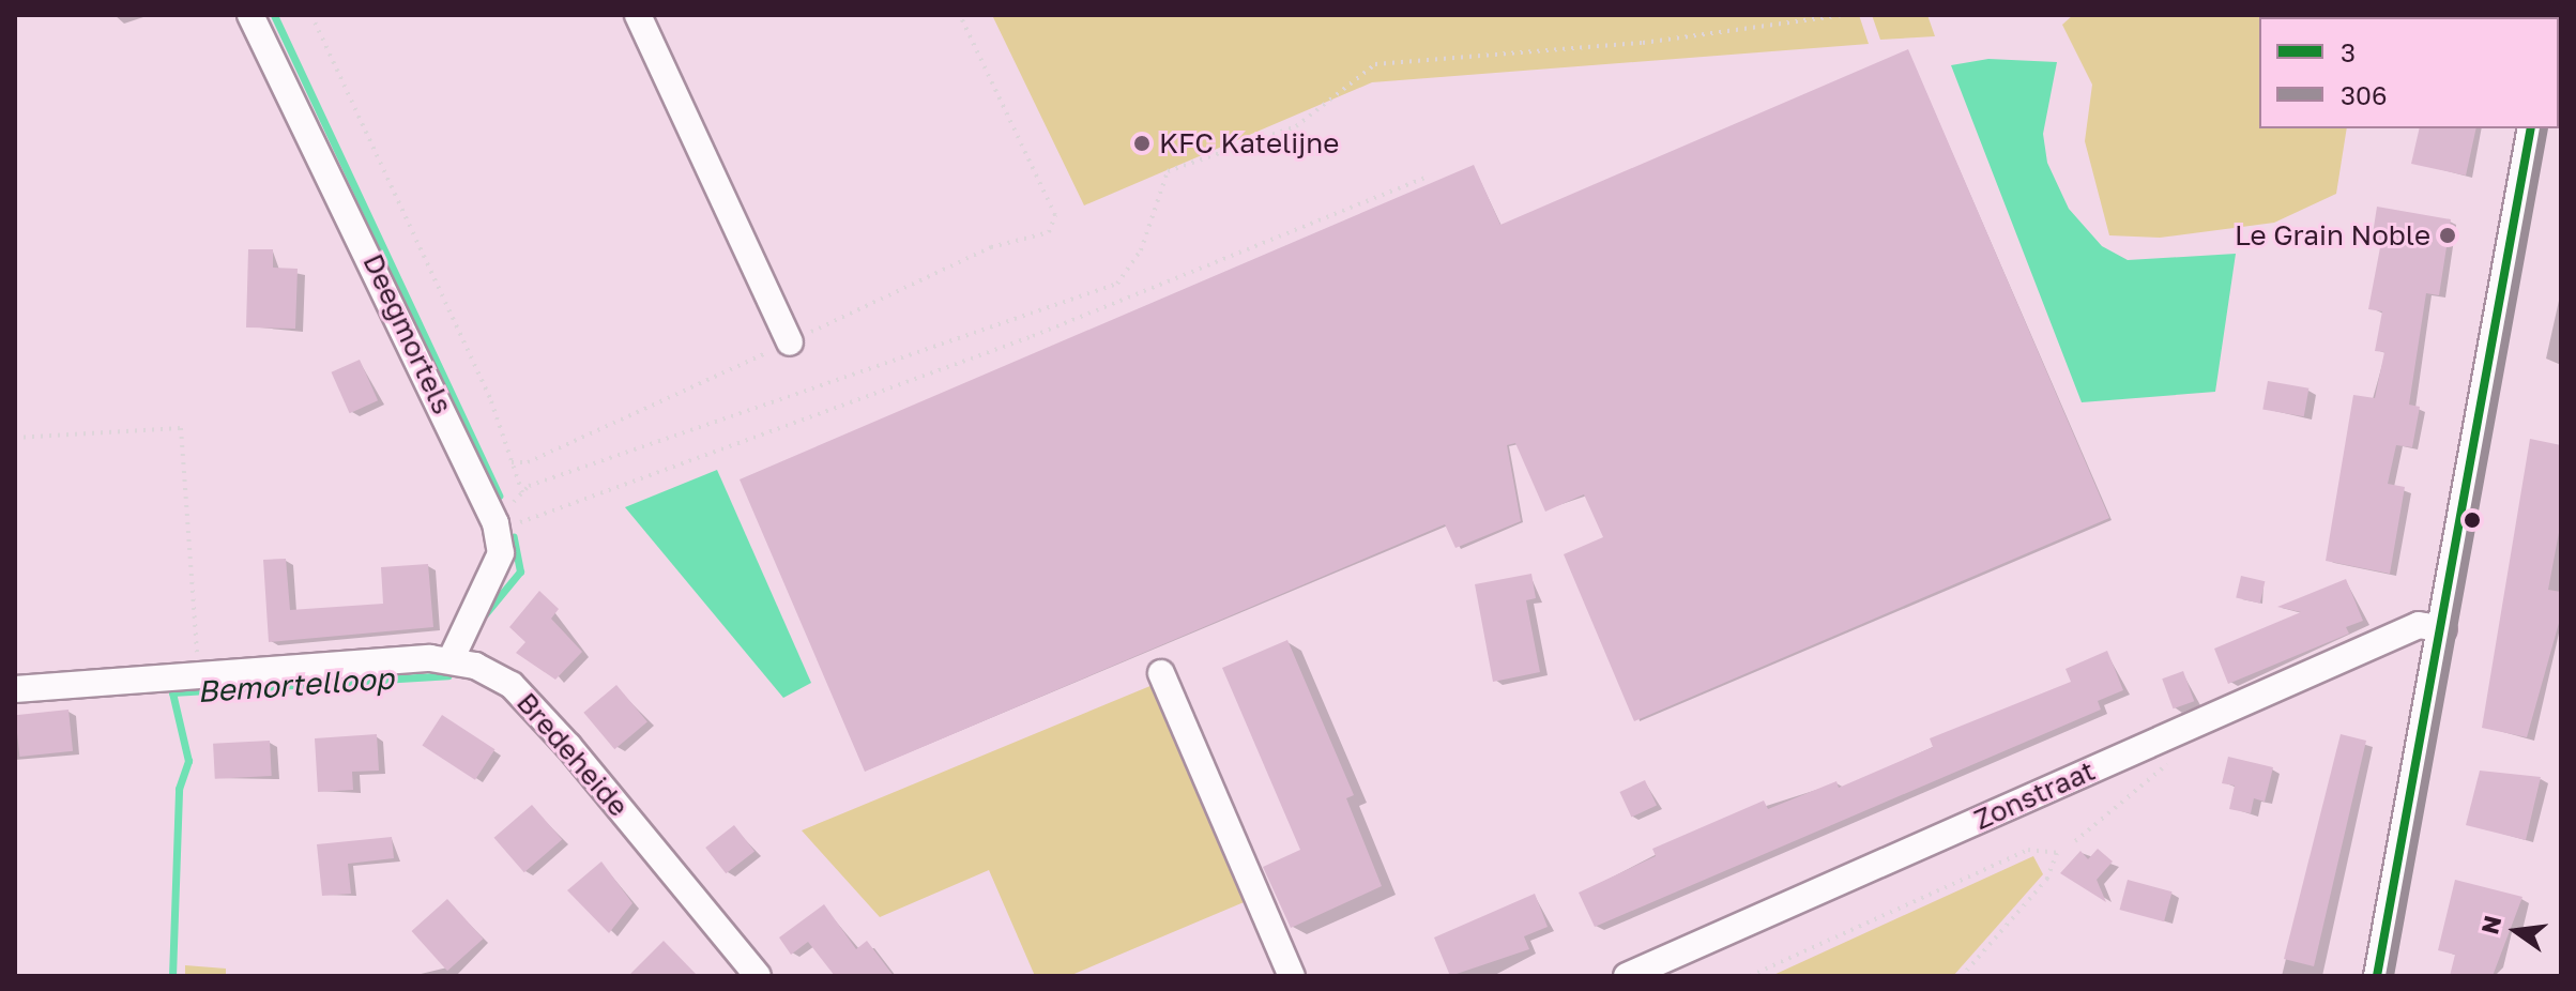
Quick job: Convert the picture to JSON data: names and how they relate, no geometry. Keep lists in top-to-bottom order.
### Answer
{
  "streets": {
    "street": ["Deegmortels", "Bredeheide", "Zonstraat"]
  },
  "water": ["Bemortelloop"],
  "places": ["KFC Katelijne", "Le Grain Noble"],
  "lines": ["transit line 3", "transit line 306"],
  "legend": ["3", "306"],
  "north": "left"
}
